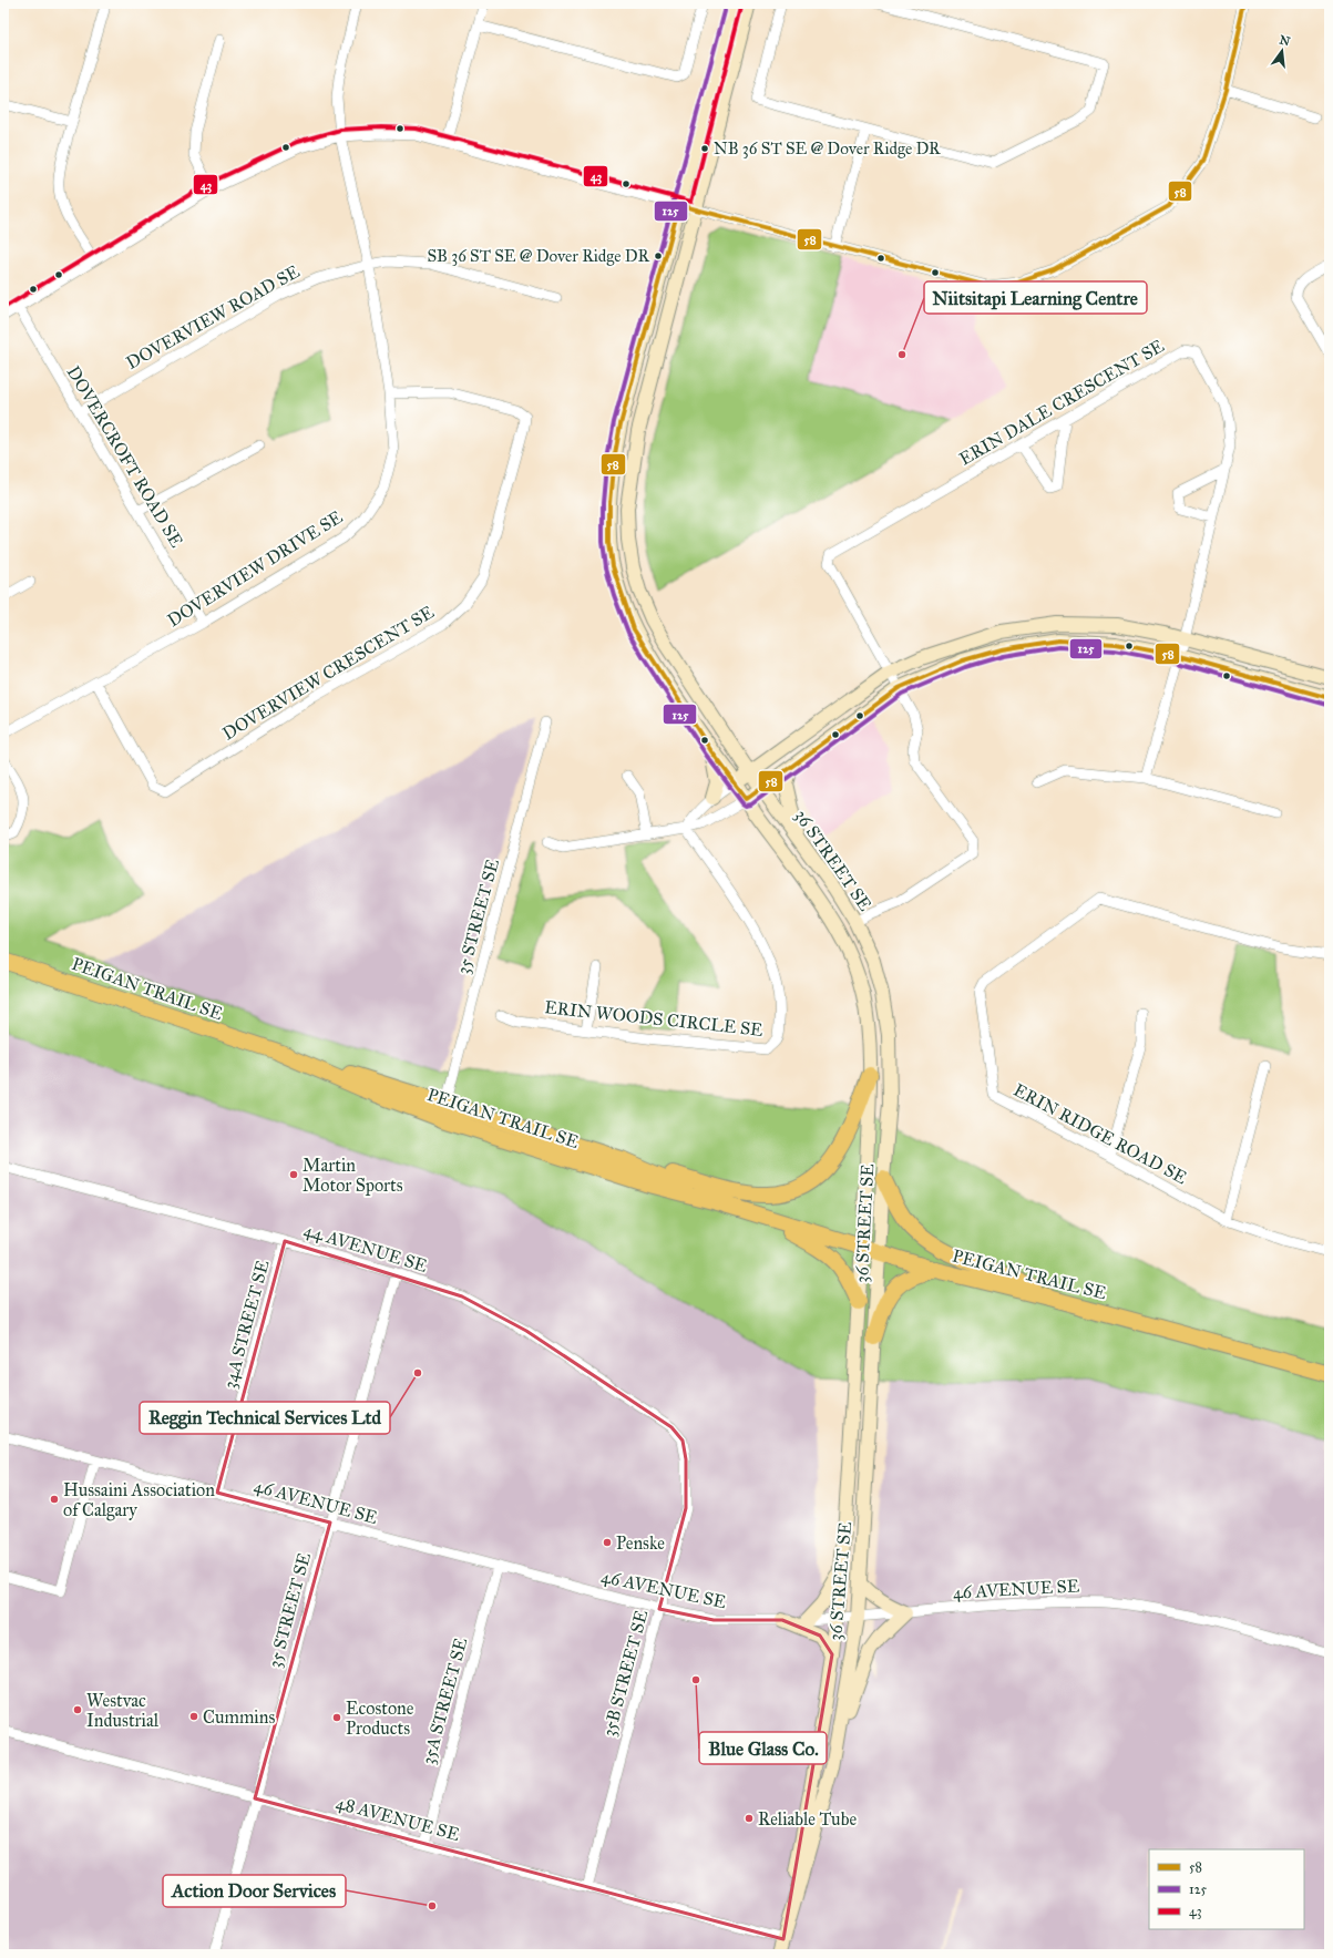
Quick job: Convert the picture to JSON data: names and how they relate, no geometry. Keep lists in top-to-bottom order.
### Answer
{
  "streets": {
    "main road": ["PEIGAN TRAIL SE"],
    "street": [
      "DOVERVIEW ROAD SE",
      "ERIN DALE CRESCENT SE",
      "DOVERCROFT ROAD SE",
      "DOVERVIEW DRIVE SE",
      "DOVERVIEW CRESCENT SE",
      "36 STREET SE",
      "35 STREET SE",
      "ERIN WOODS CIRCLE SE",
      "ERIN RIDGE ROAD SE",
      "44 AVENUE SE",
      "34A STREET SE",
      "46 AVENUE SE",
      "35B STREET SE",
      "35A STREET SE",
      "48 AVENUE SE"
    ]
  },
  "crossings": [
    ["DOVERVIEW ROAD SE", "DOVERCROFT ROAD SE"],
    ["DOVERVIEW ROAD SE", "DOVERVIEW DRIVE SE"],
    ["ERIN DALE CRESCENT SE", "36 STREET SE"],
    ["DOVERCROFT ROAD SE", "DOVERVIEW DRIVE SE"],
    ["DOVERVIEW DRIVE SE", "DOVERVIEW CRESCENT SE"],
    ["36 STREET SE", "PEIGAN TRAIL SE"],
    ["36 STREET SE", "46 AVENUE SE"],
    ["36 STREET SE", "48 AVENUE SE"],
    ["35 STREET SE", "PEIGAN TRAIL SE"],
    ["35 STREET SE", "44 AVENUE SE"],
    ["35 STREET SE", "46 AVENUE SE"],
    ["35 STREET SE", "48 AVENUE SE"],
    ["44 AVENUE SE", "34A STREET SE"],
    ["44 AVENUE SE", "35B STREET SE"],
    ["34A STREET SE", "46 AVENUE SE"],
    ["46 AVENUE SE", "35B STREET SE"],
    ["46 AVENUE SE", "35A STREET SE"],
    ["35B STREET SE", "48 AVENUE SE"],
    ["35A STREET SE", "48 AVENUE SE"]
  ],
  "places": [
    "NB 36 ST SE @ Dover Ridge DR",
    "SB 36 ST SE @ Dover Ridge DR",
    "Niitsitapi Learning Centre",
    "Martin Motor Sports",
    "Reggin Technical Services Ltd",
    "Hussaini Association of Calgary",
    "Penske",
    "Blue Glass Co.",
    "Westvac Industrial",
    "Cummins",
    "Ecostone Products",
    "Reliable Tube",
    "Action Door Services"
  ],
  "lines": ["transit line 58", "transit line 125", "transit line 43"],
  "legend": ["58", "125", "43"],
  "north": "top"
}
